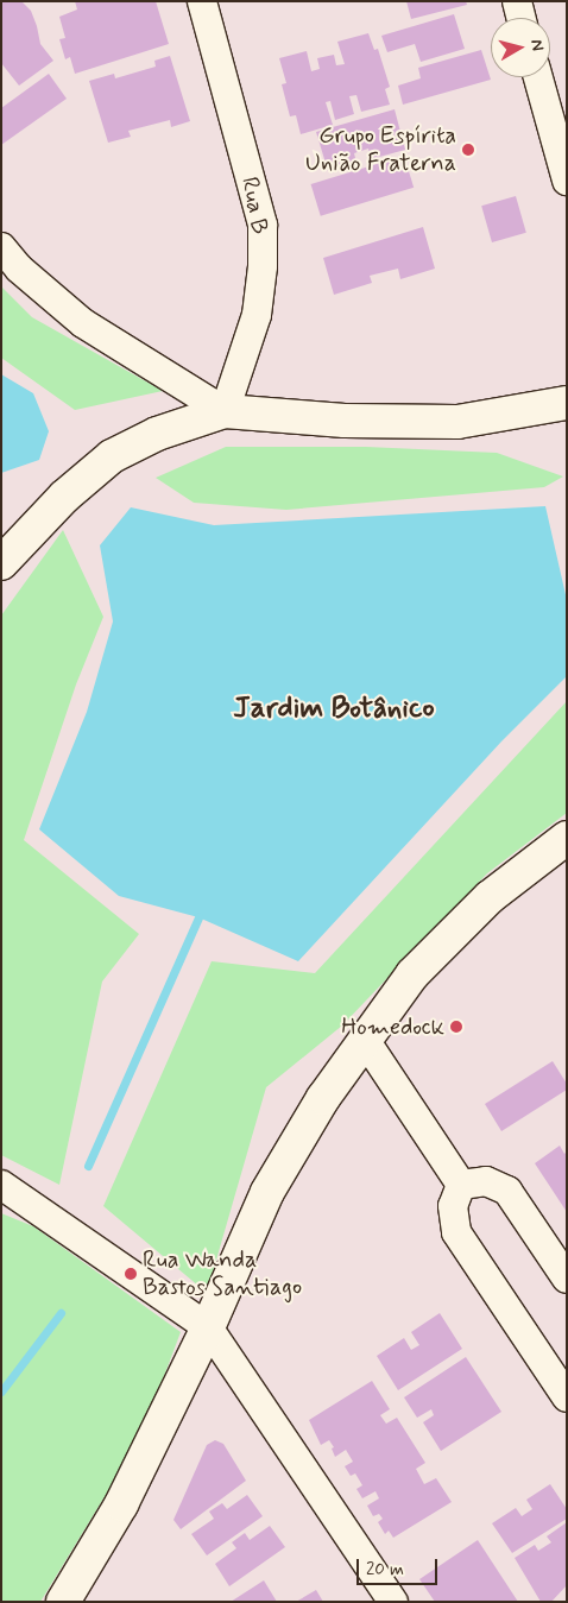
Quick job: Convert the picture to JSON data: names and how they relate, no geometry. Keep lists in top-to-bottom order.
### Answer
{
  "streets": {
    "street": ["Rua B"]
  },
  "districts": ["Jardim Botânico"],
  "places": ["Grupo Espírita União Fraterna", "Homedock", "Rua Wanda Bastos Santiago"],
  "scale_bar": "20 m",
  "north": "right"
}
